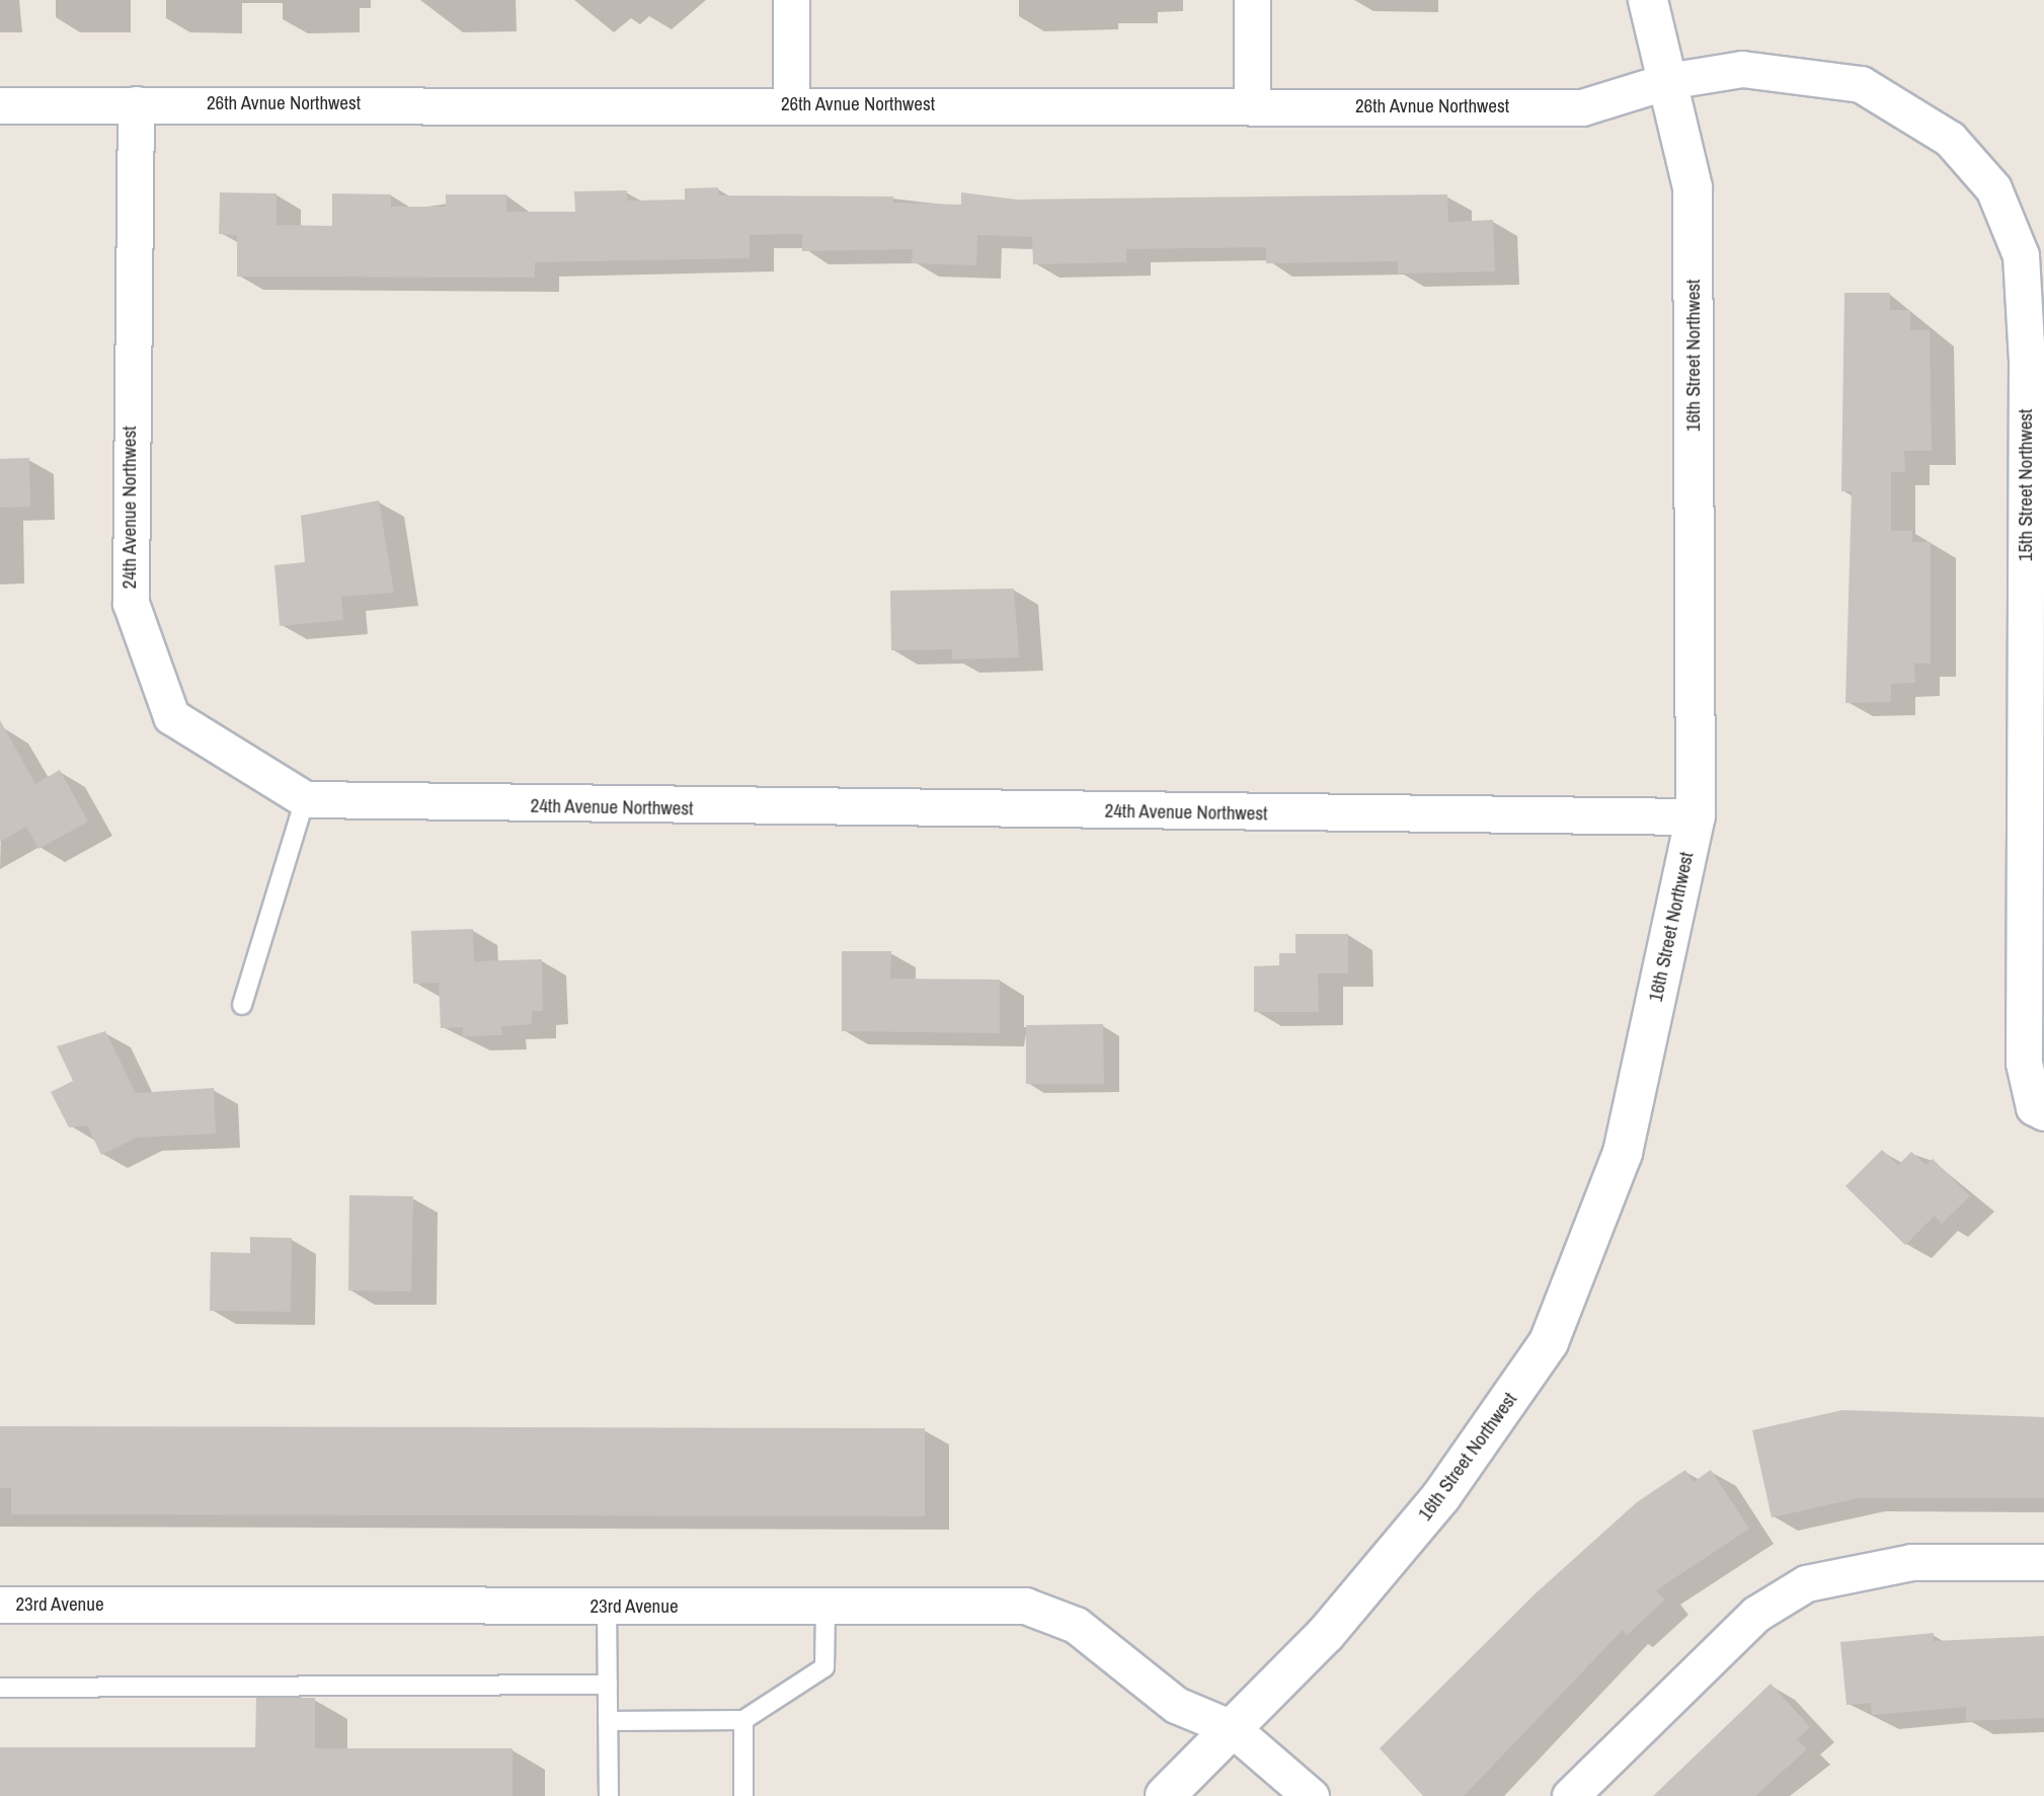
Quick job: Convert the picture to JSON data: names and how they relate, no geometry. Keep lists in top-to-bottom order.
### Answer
{
  "streets": {
    "street": [
      "26th Avnue Northwest",
      "16th Street Northwest",
      "15th Street Northwest",
      "24th Avenue Northwest",
      "23rd Avenue"
    ]
  },
  "crossings": [
    ["26th Avnue Northwest", "16th Street Northwest"],
    ["26th Avnue Northwest", "15th Street Northwest"],
    ["26th Avnue Northwest", "24th Avenue Northwest"],
    ["16th Street Northwest", "24th Avenue Northwest"],
    ["16th Street Northwest", "23rd Avenue"]
  ]
}
